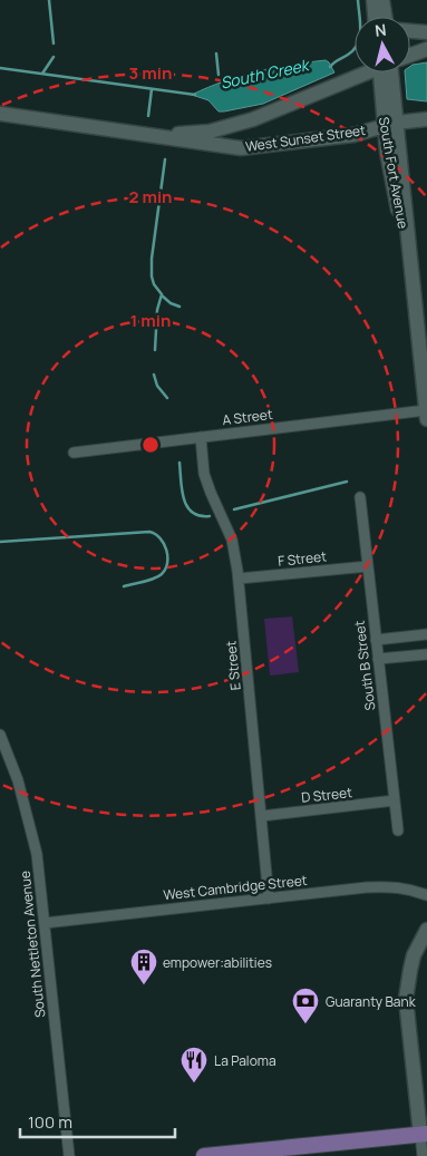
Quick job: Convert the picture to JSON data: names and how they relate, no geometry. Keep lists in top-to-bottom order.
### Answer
{
  "streets": {
    "main road": ["West Sunset Street", "South Fort Avenue"],
    "street": [
      "A Street",
      "F Street",
      "E Street",
      "South B Street",
      "D Street",
      "West Cambridge Street",
      "South Nettleton Avenue"
    ]
  },
  "crossings": [
    ["West Sunset Street", "South Fort Avenue"],
    ["South Fort Avenue", "A Street"],
    ["A Street", "E Street"],
    ["F Street", "E Street"],
    ["F Street", "South B Street"],
    ["E Street", "D Street"],
    ["E Street", "West Cambridge Street"],
    ["South B Street", "D Street"],
    ["West Cambridge Street", "South Nettleton Avenue"]
  ],
  "water": ["South Creek"],
  "places": {
    "building": ["empower:abilities"],
    "bank": ["Guaranty Bank"],
    "restaurant": ["La Paloma"]
  },
  "scale_bar": "100 m",
  "north": "top",
  "rings": ["3 min", "2 min", "1 min"]
}
